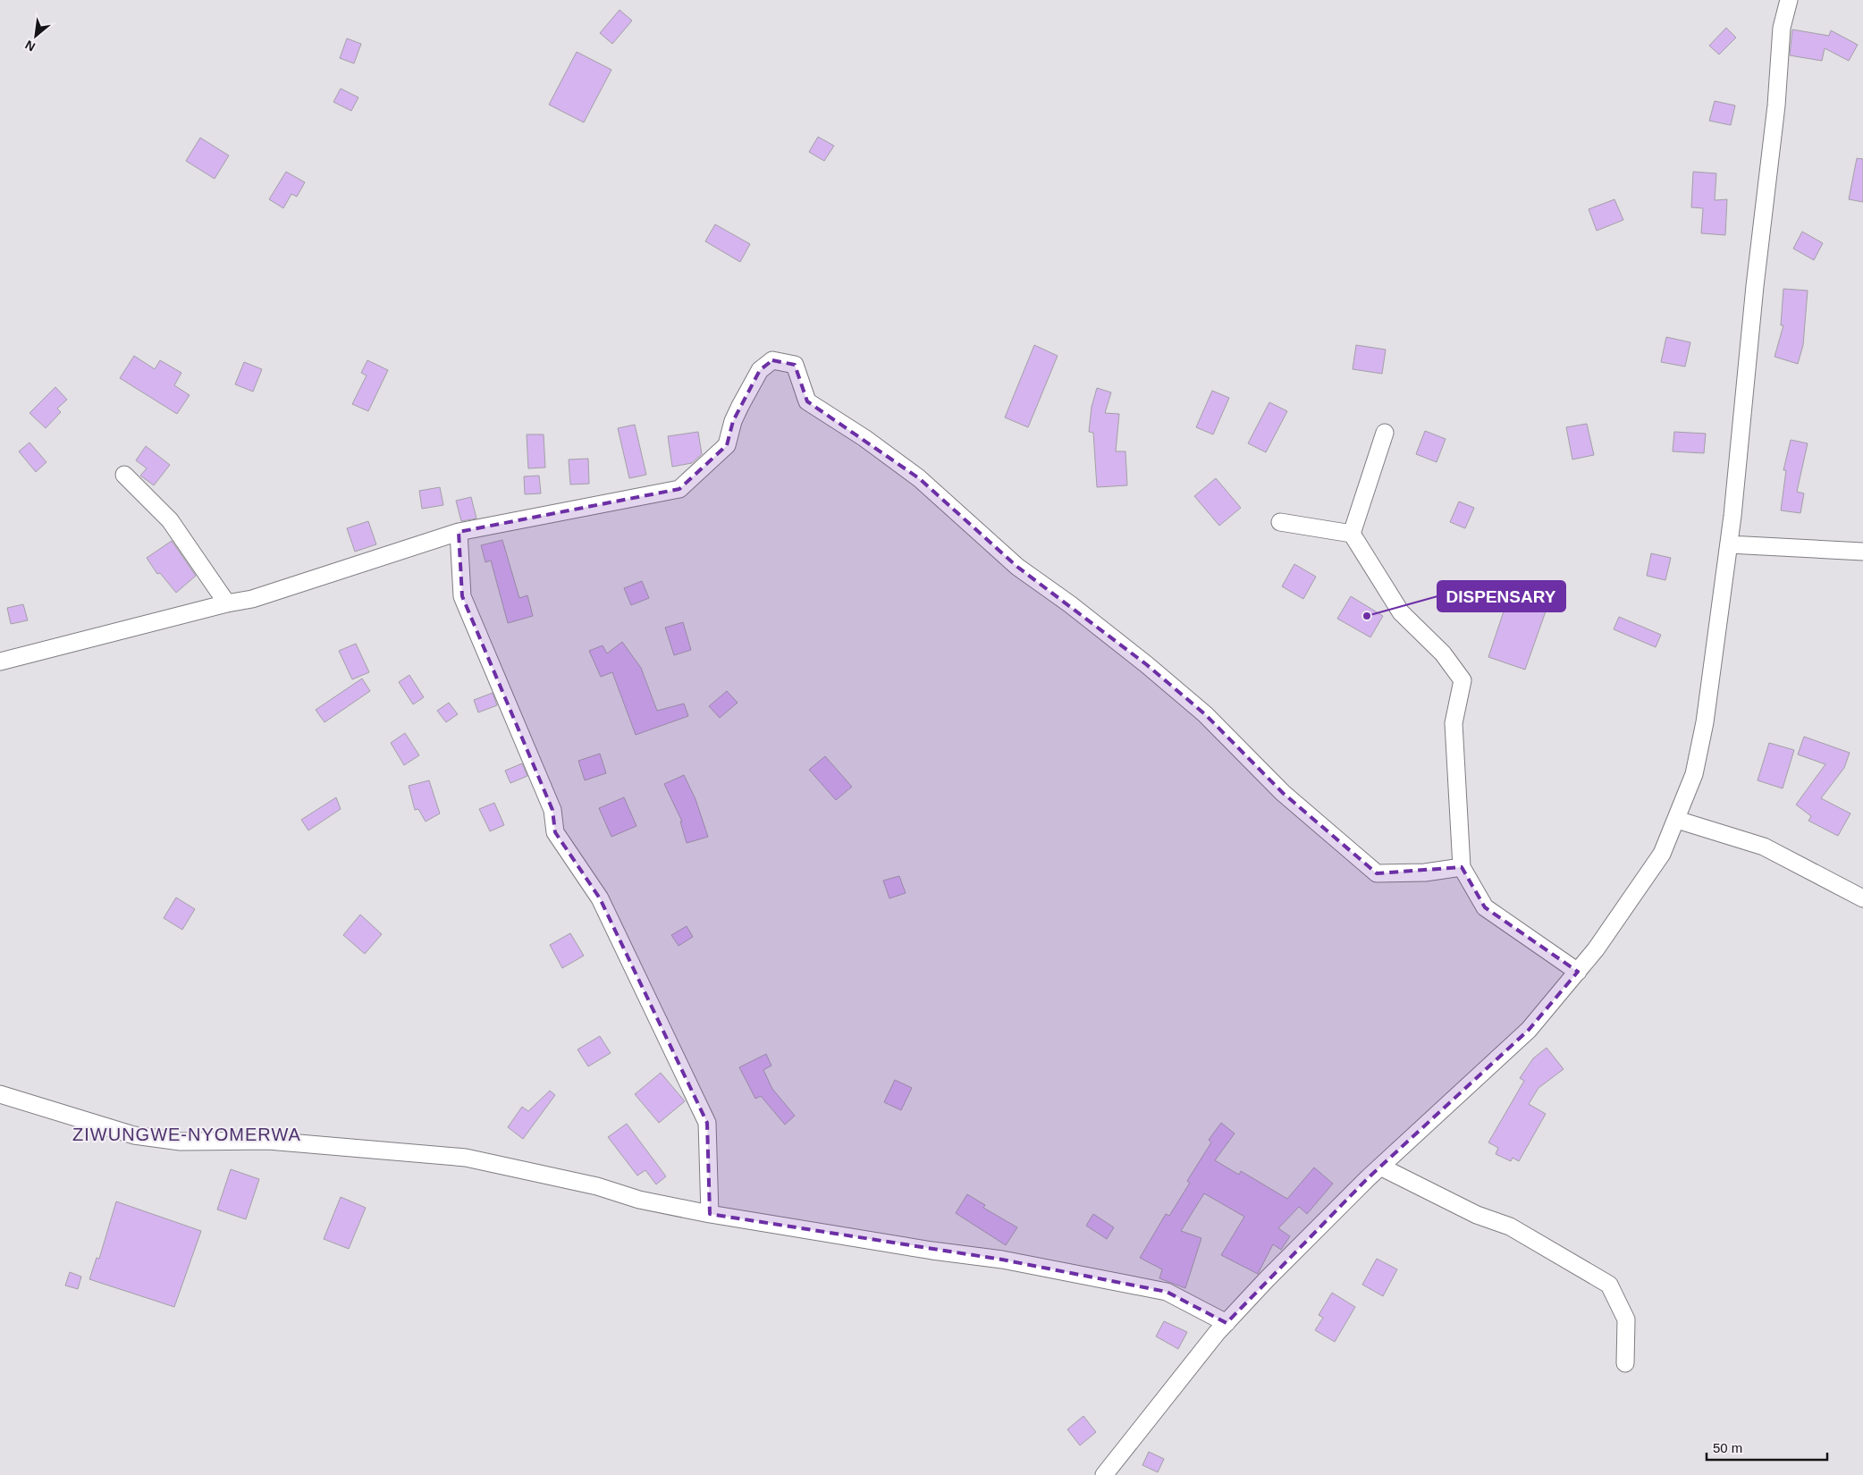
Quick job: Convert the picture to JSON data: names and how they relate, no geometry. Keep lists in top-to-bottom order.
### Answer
{
  "districts": ["ZIWUNGWE-NYOMERWA"],
  "places": ["DISPENSARY"],
  "scale_bar": "50 m",
  "north": "bottom left"
}
